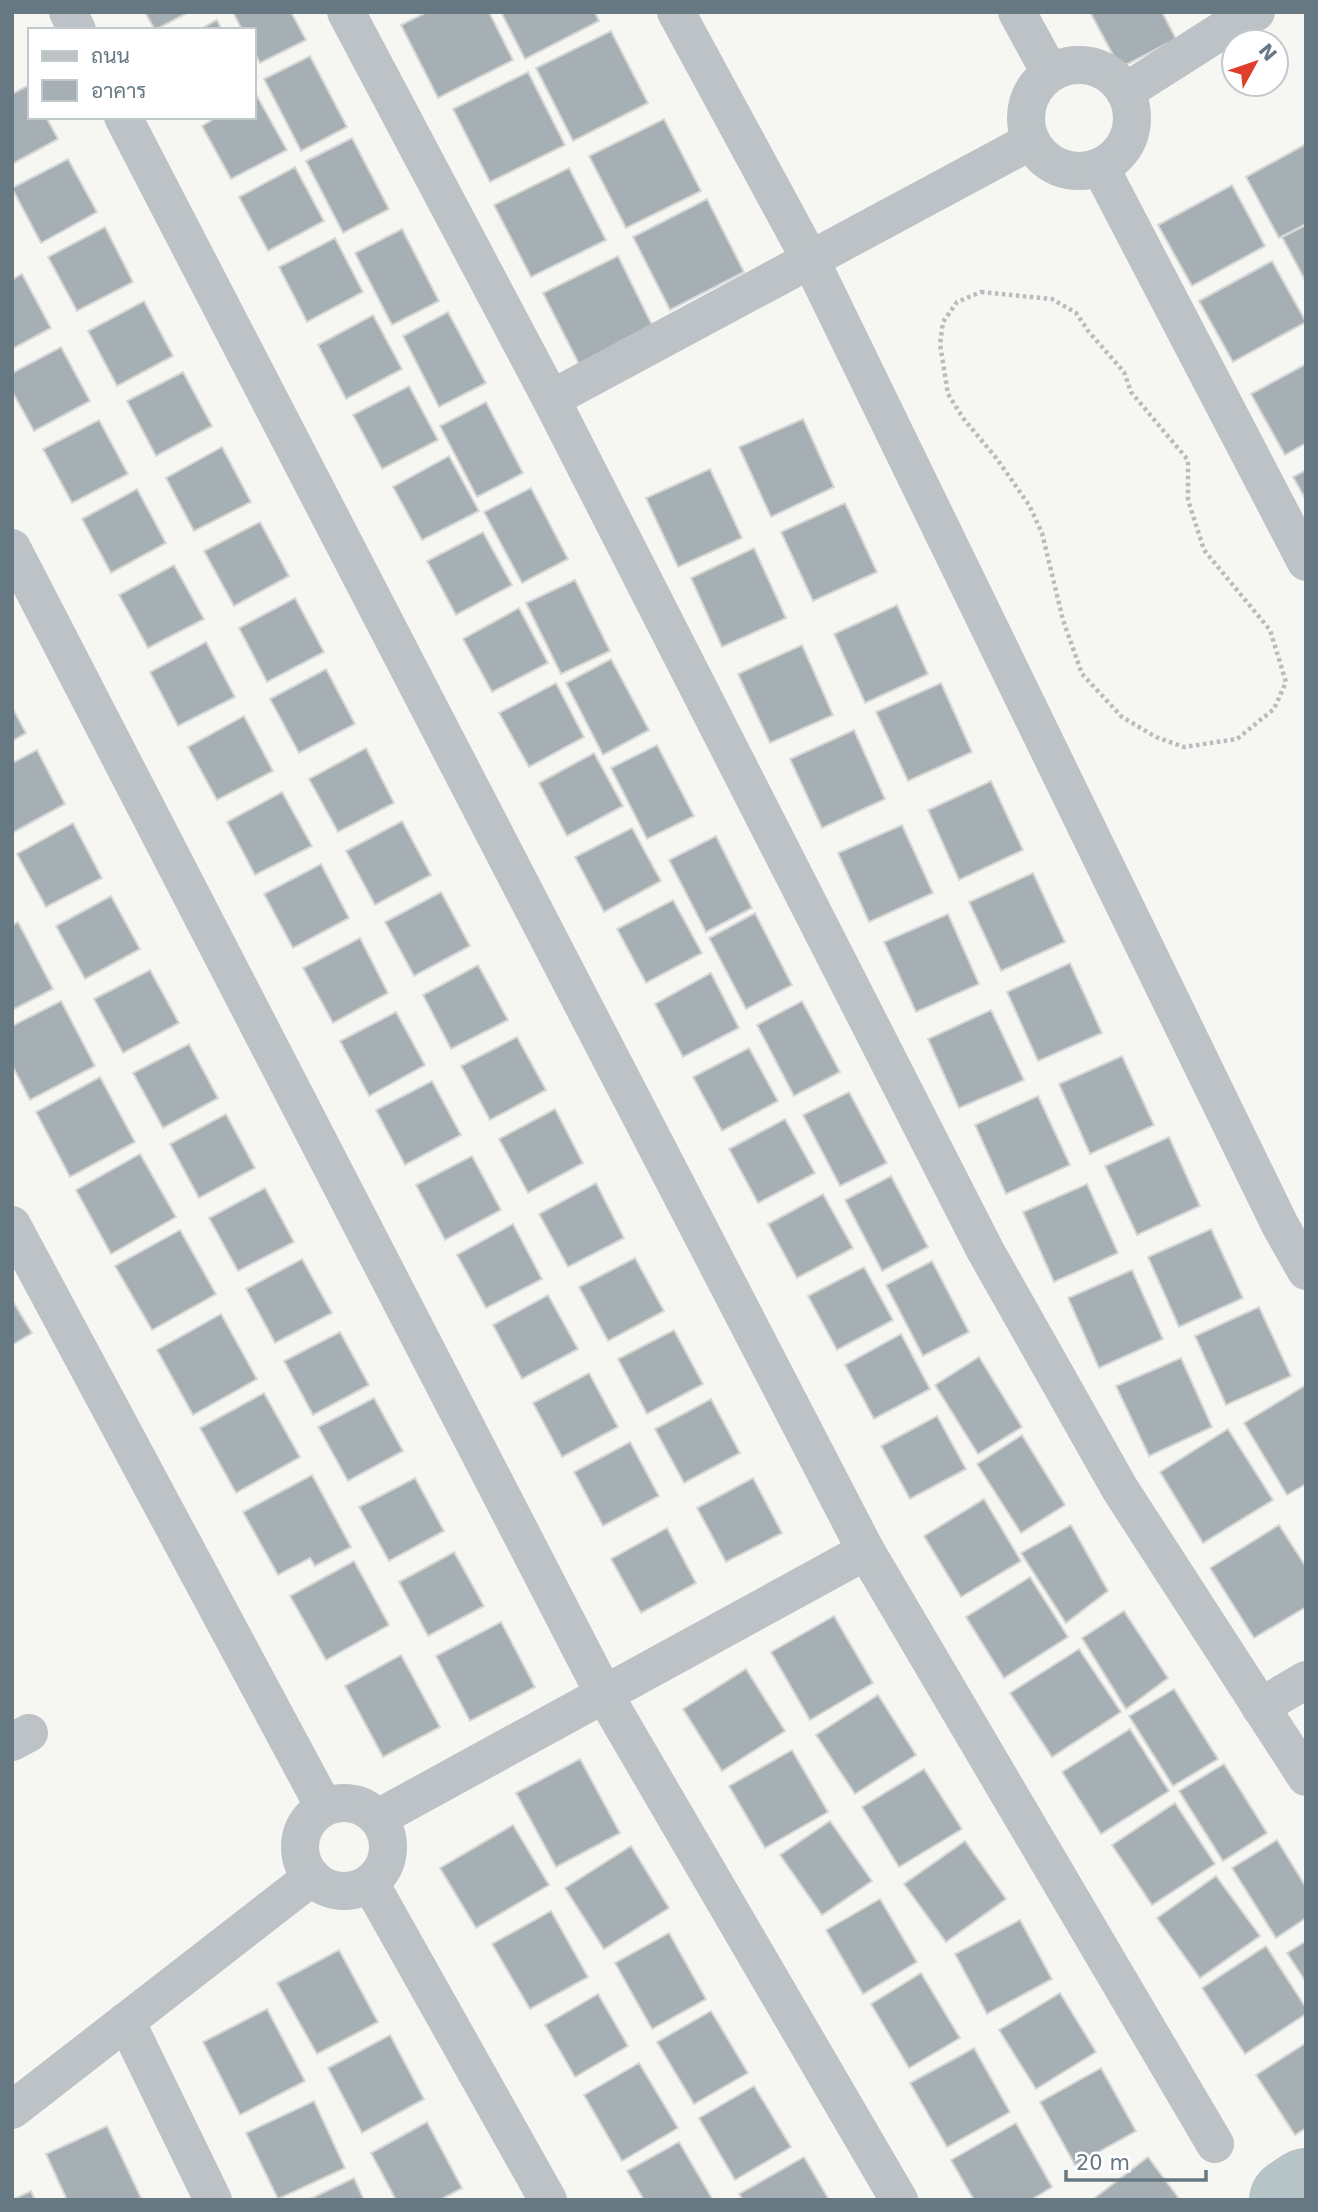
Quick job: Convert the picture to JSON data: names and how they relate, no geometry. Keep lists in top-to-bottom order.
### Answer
{
  "legend": ["ถนน", "อาคาร"],
  "scale_bar": "20 m",
  "north": "top right"
}
